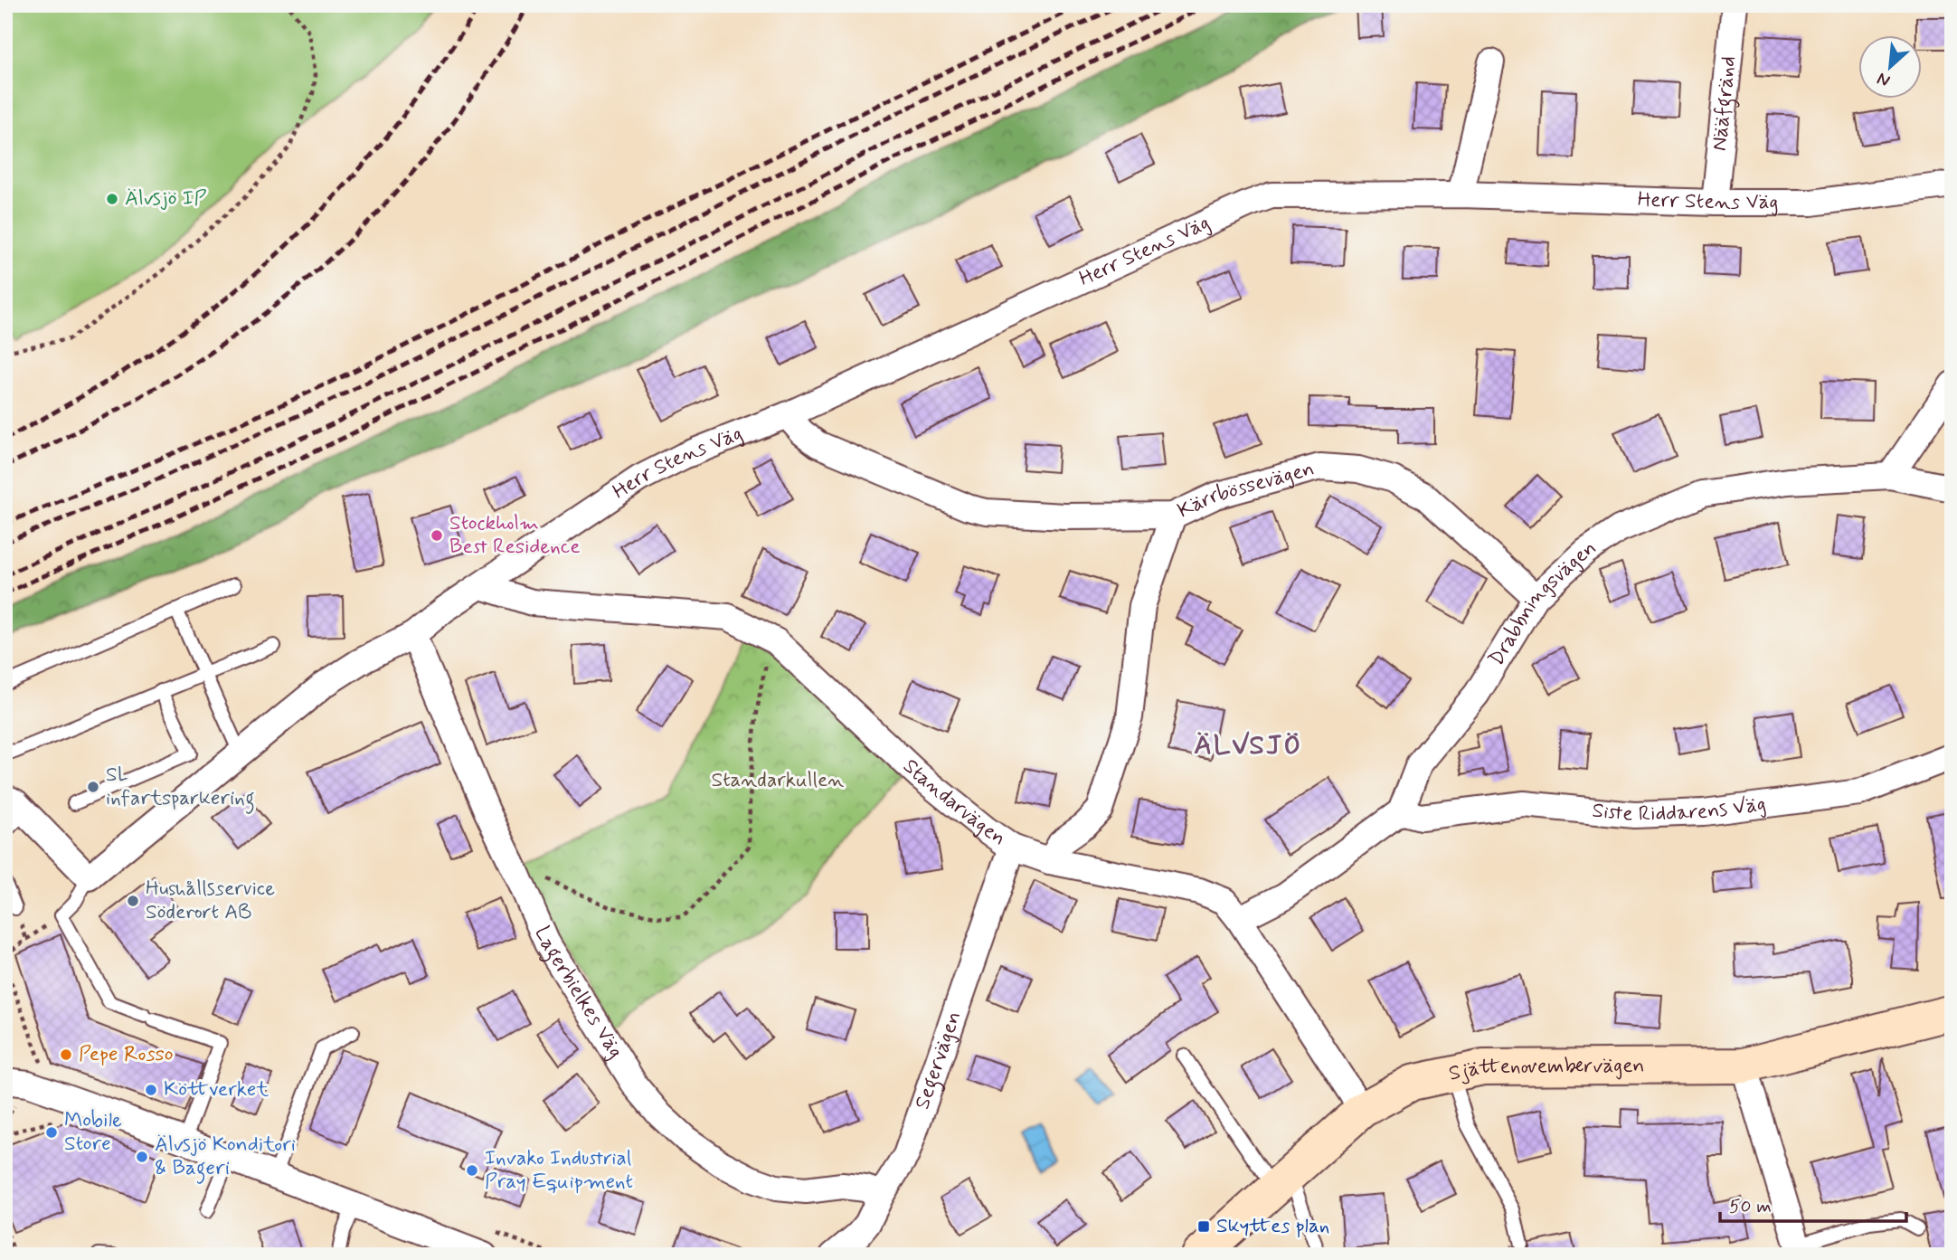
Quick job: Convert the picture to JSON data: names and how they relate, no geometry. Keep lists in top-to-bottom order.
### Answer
{
  "streets": {
    "street": [
      "Nääfgränd",
      "Herr Stens Väg",
      "Kärrbössevägen",
      "Drabbningsvägen",
      "Standarvägen",
      "Siste Riddarens Väg",
      "Lagerbielkes Väg",
      "Segervägen",
      "Sjättenovembervägen"
    ]
  },
  "crossings": [
    ["Nääfgränd", "Herr Stens Väg"],
    ["Herr Stens Väg", "Kärrbössevägen"],
    ["Herr Stens Väg", "Standarvägen"],
    ["Herr Stens Väg", "Lagerbielkes Väg"],
    ["Kärrbössevägen", "Drabbningsvägen"],
    ["Drabbningsvägen", "Siste Riddarens Väg"],
    ["Standarvägen", "Segervägen"],
    ["Standarvägen", "Sjättenovembervägen"],
    ["Lagerbielkes Väg", "Segervägen"]
  ],
  "districts": ["ÄLVSJÖ"],
  "parks": ["Standarkullen"],
  "places": {
    "other": [
      "Älvsjö IP",
      "Stockholm Best Residence",
      "SL infartsparkering",
      "Hushållsservice Söderort AB",
      "Pepe Rosso",
      "Köttverket",
      "Mobile Store",
      "Älvsjö Konditori & Bageri",
      "Invako Industrial Pray Equipment"
    ],
    "transit": ["Skyttes plan"]
  },
  "scale_bar": "50 m",
  "north": "bottom left"
}
